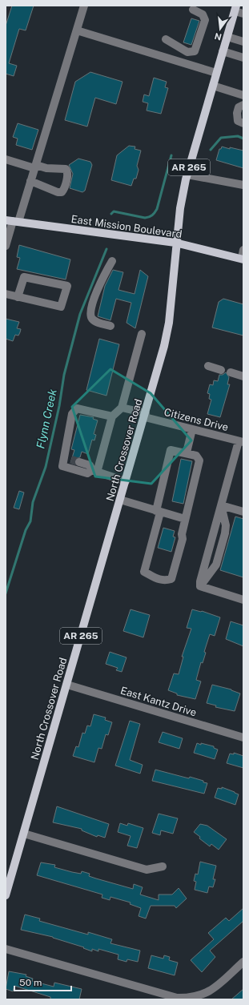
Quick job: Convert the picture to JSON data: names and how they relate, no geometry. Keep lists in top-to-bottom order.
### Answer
{
  "streets": {
    "main road": ["AR 265", "East Mission Boulevard", "North Crossover Road"],
    "street": ["Citizens Drive", "East Kantz Drive"]
  },
  "crossings": [
    ["East Mission Boulevard", "North Crossover Road"],
    ["Citizens Drive", "North Crossover Road"],
    ["North Crossover Road", "East Kantz Drive"]
  ],
  "water": ["Flynn Creek"],
  "scale_bar": "50 m",
  "north": "bottom"
}
